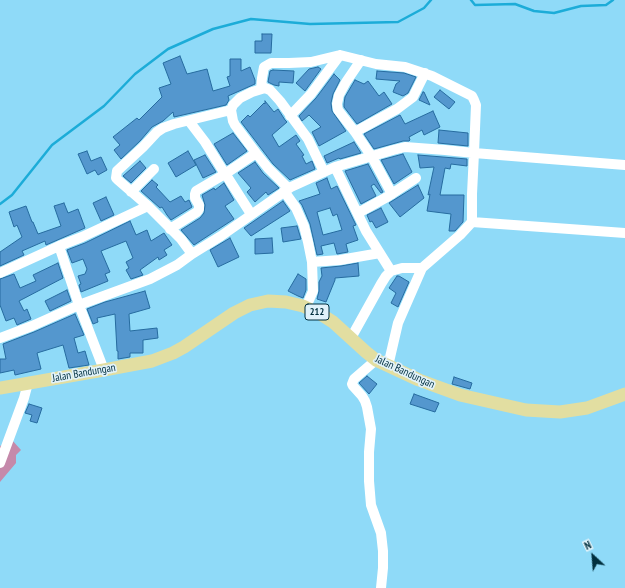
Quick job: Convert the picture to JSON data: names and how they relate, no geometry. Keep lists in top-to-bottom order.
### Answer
{
  "streets": {
    "main road": ["212", "Jalan Bandungan"]
  },
  "north": "top left"
}
